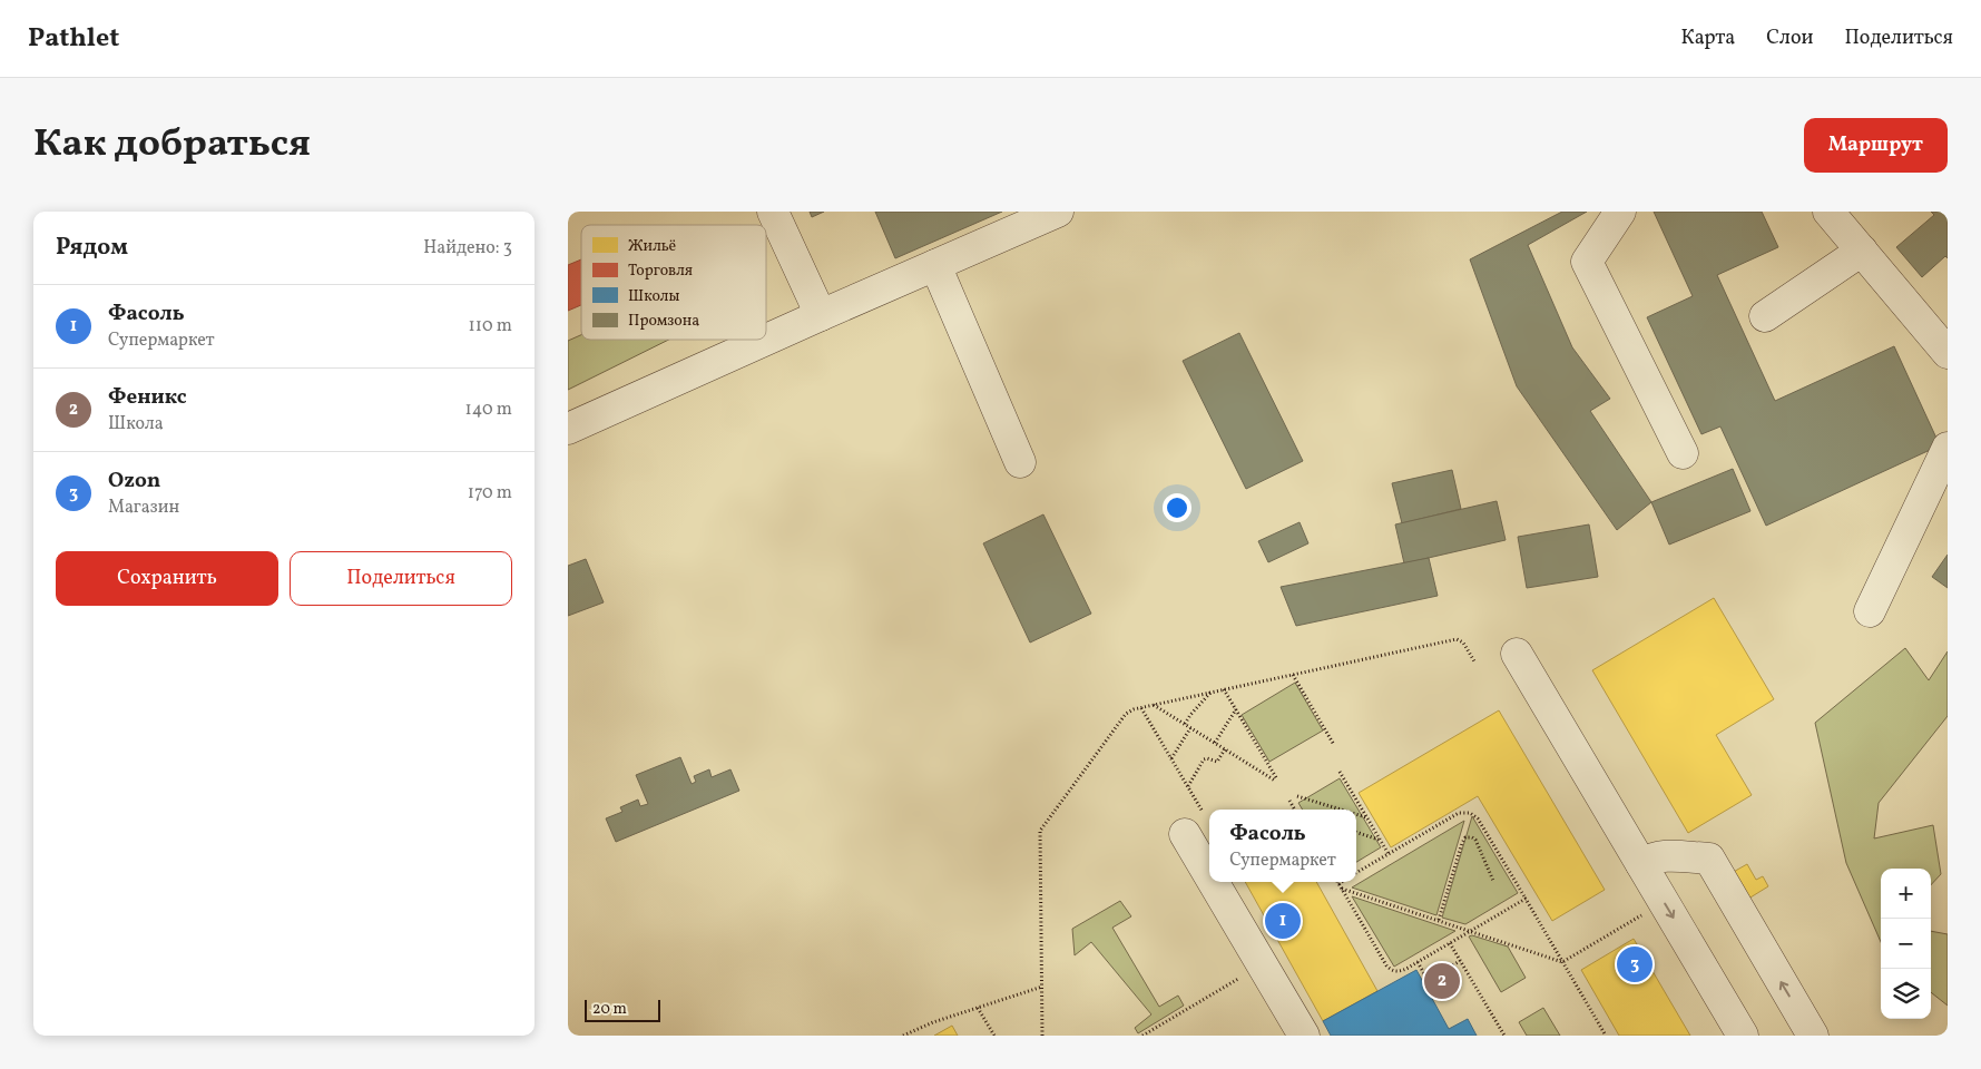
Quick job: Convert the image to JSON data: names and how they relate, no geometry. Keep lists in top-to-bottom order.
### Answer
{
  "legend": [
    "Жильё",
    "Торговля",
    "Школы",
    "Промзона"
  ],
  "scale_bar": "20 m",
  "page": {
    "header": "Pathlet",
    "nav": ["Карта", "Слои", "Поделиться"],
    "title": "Как добраться",
    "buttons": [
      "Маршрут",
      ["Сохранить", "Поделиться"]
    ],
    "heading": ["Рядом", "Найдено: 3"],
    "list": [
      {
        "mark": "1",
        "name": "Фасоль",
        "note": "Супермаркет",
        "value": "110 m"
      },
      {
        "mark": "2",
        "name": "Феникс",
        "note": "Школа",
        "value": "140 m"
      },
      {
        "mark": "3",
        "name": "Ozon",
        "note": "Магазин",
        "value": "170 m"
      }
    ],
    "popup": ["Фасоль", "Супермаркет"],
    "map_buttons": ["+", "−"],
    "pins": ["1", "3", "2"],
    "scale": "20 m"
  }
}
